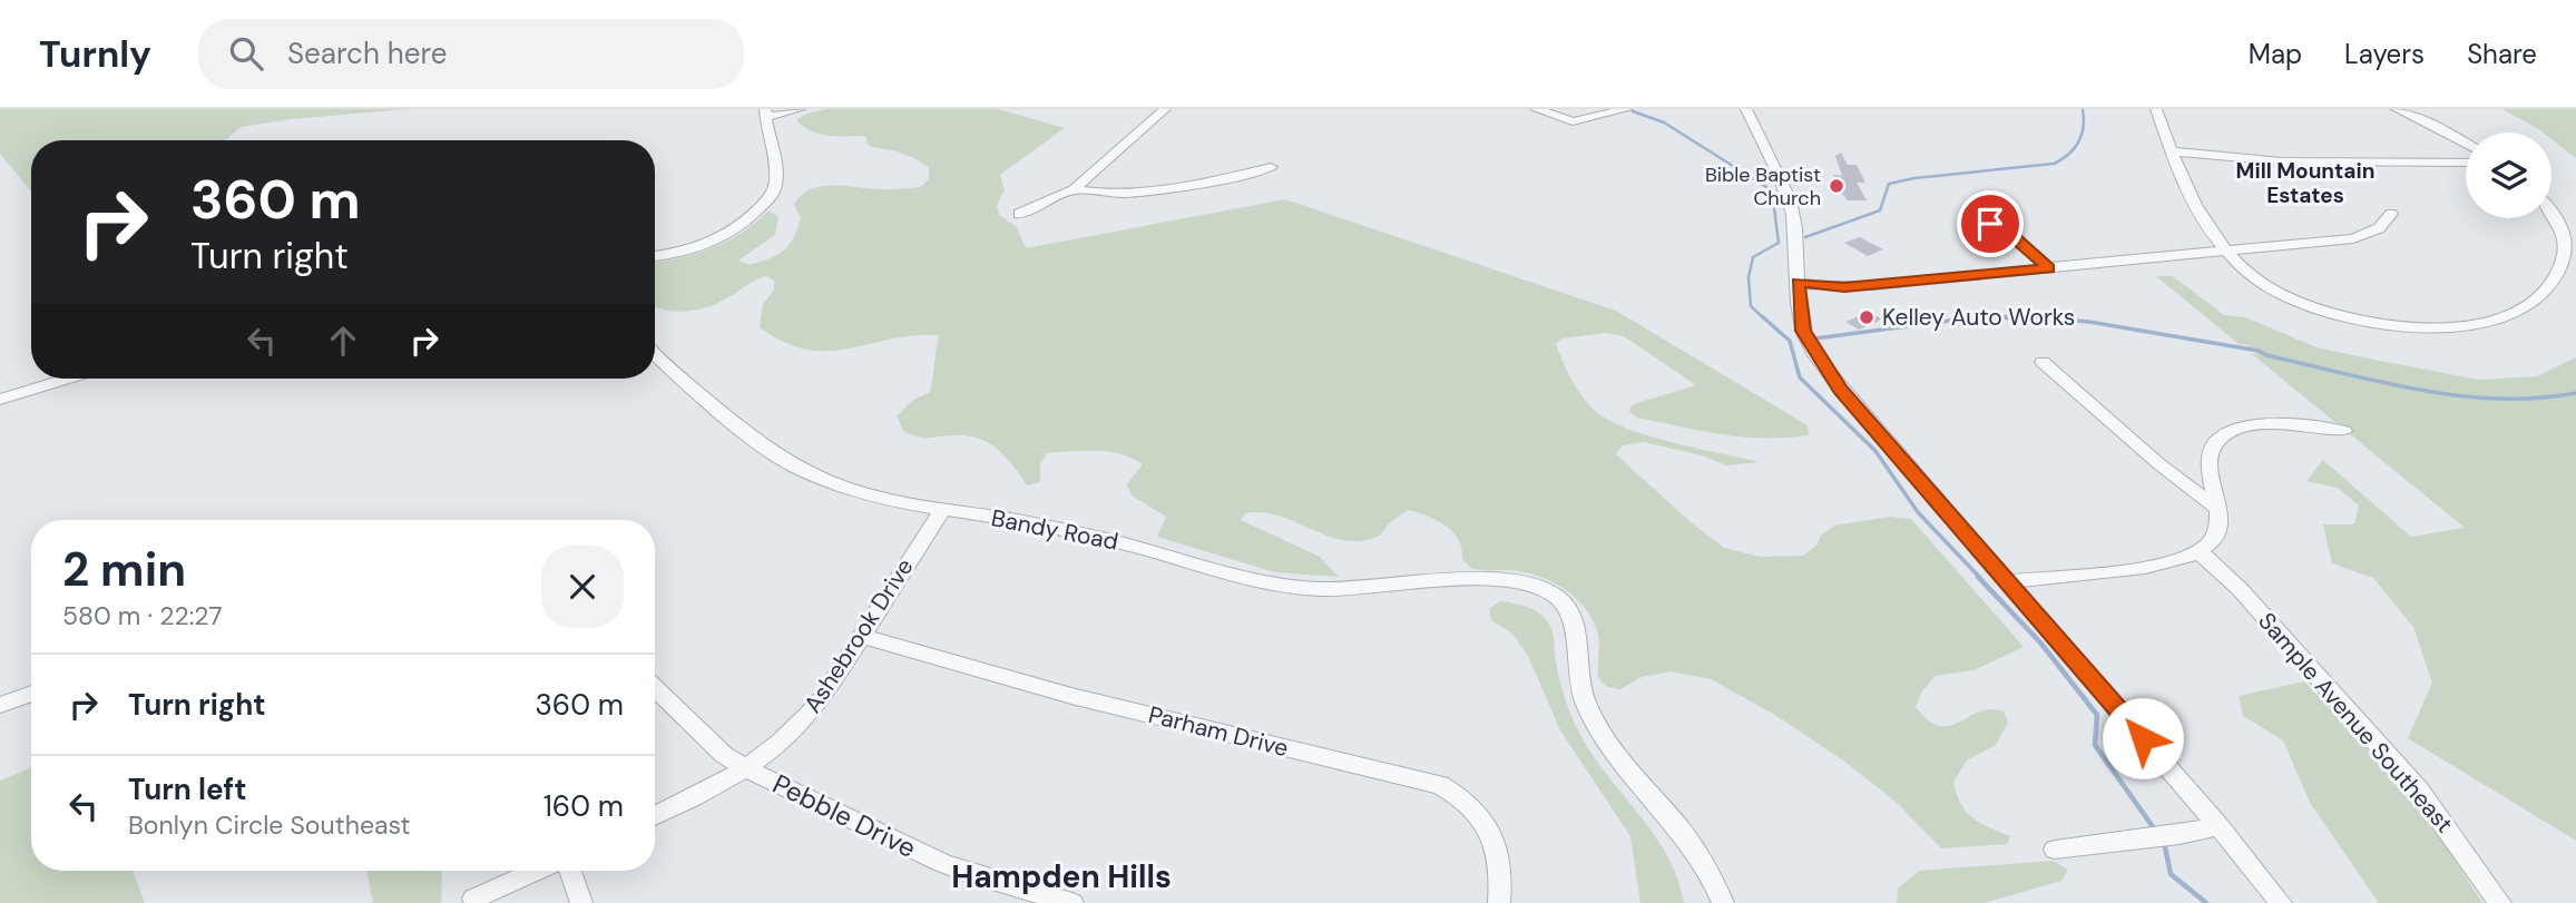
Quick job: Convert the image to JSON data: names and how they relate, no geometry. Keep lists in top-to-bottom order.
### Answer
{
  "streets": {
    "street": [
      "Bandy Road",
      "Ashebrook Drive",
      "Sample Avenue Southeast",
      "Parham Drive",
      "Pebble Drive"
    ]
  },
  "crossings": [
    ["Bandy Road", "Ashebrook Drive"],
    ["Ashebrook Drive", "Parham Drive"],
    ["Ashebrook Drive", "Pebble Drive"]
  ],
  "districts": ["Mill Mountain Estates", "Hampden Hills"],
  "places": ["Bible Baptist Church", "Kelley Auto Works"],
  "page": {
    "header": "Turnly",
    "search": "Search here",
    "nav": ["Map", "Layers", "Share"],
    "turn": ["360 m", "Turn right"],
    "heading": ["2 min", "580 m · 22:27"],
    "list": [
      {
        "name": "Turn right",
        "value": "360 m"
      },
      {
        "name": "Turn left",
        "note": "Bonlyn Circle Southeast",
        "value": "160 m"
      }
    ]
  }
}
